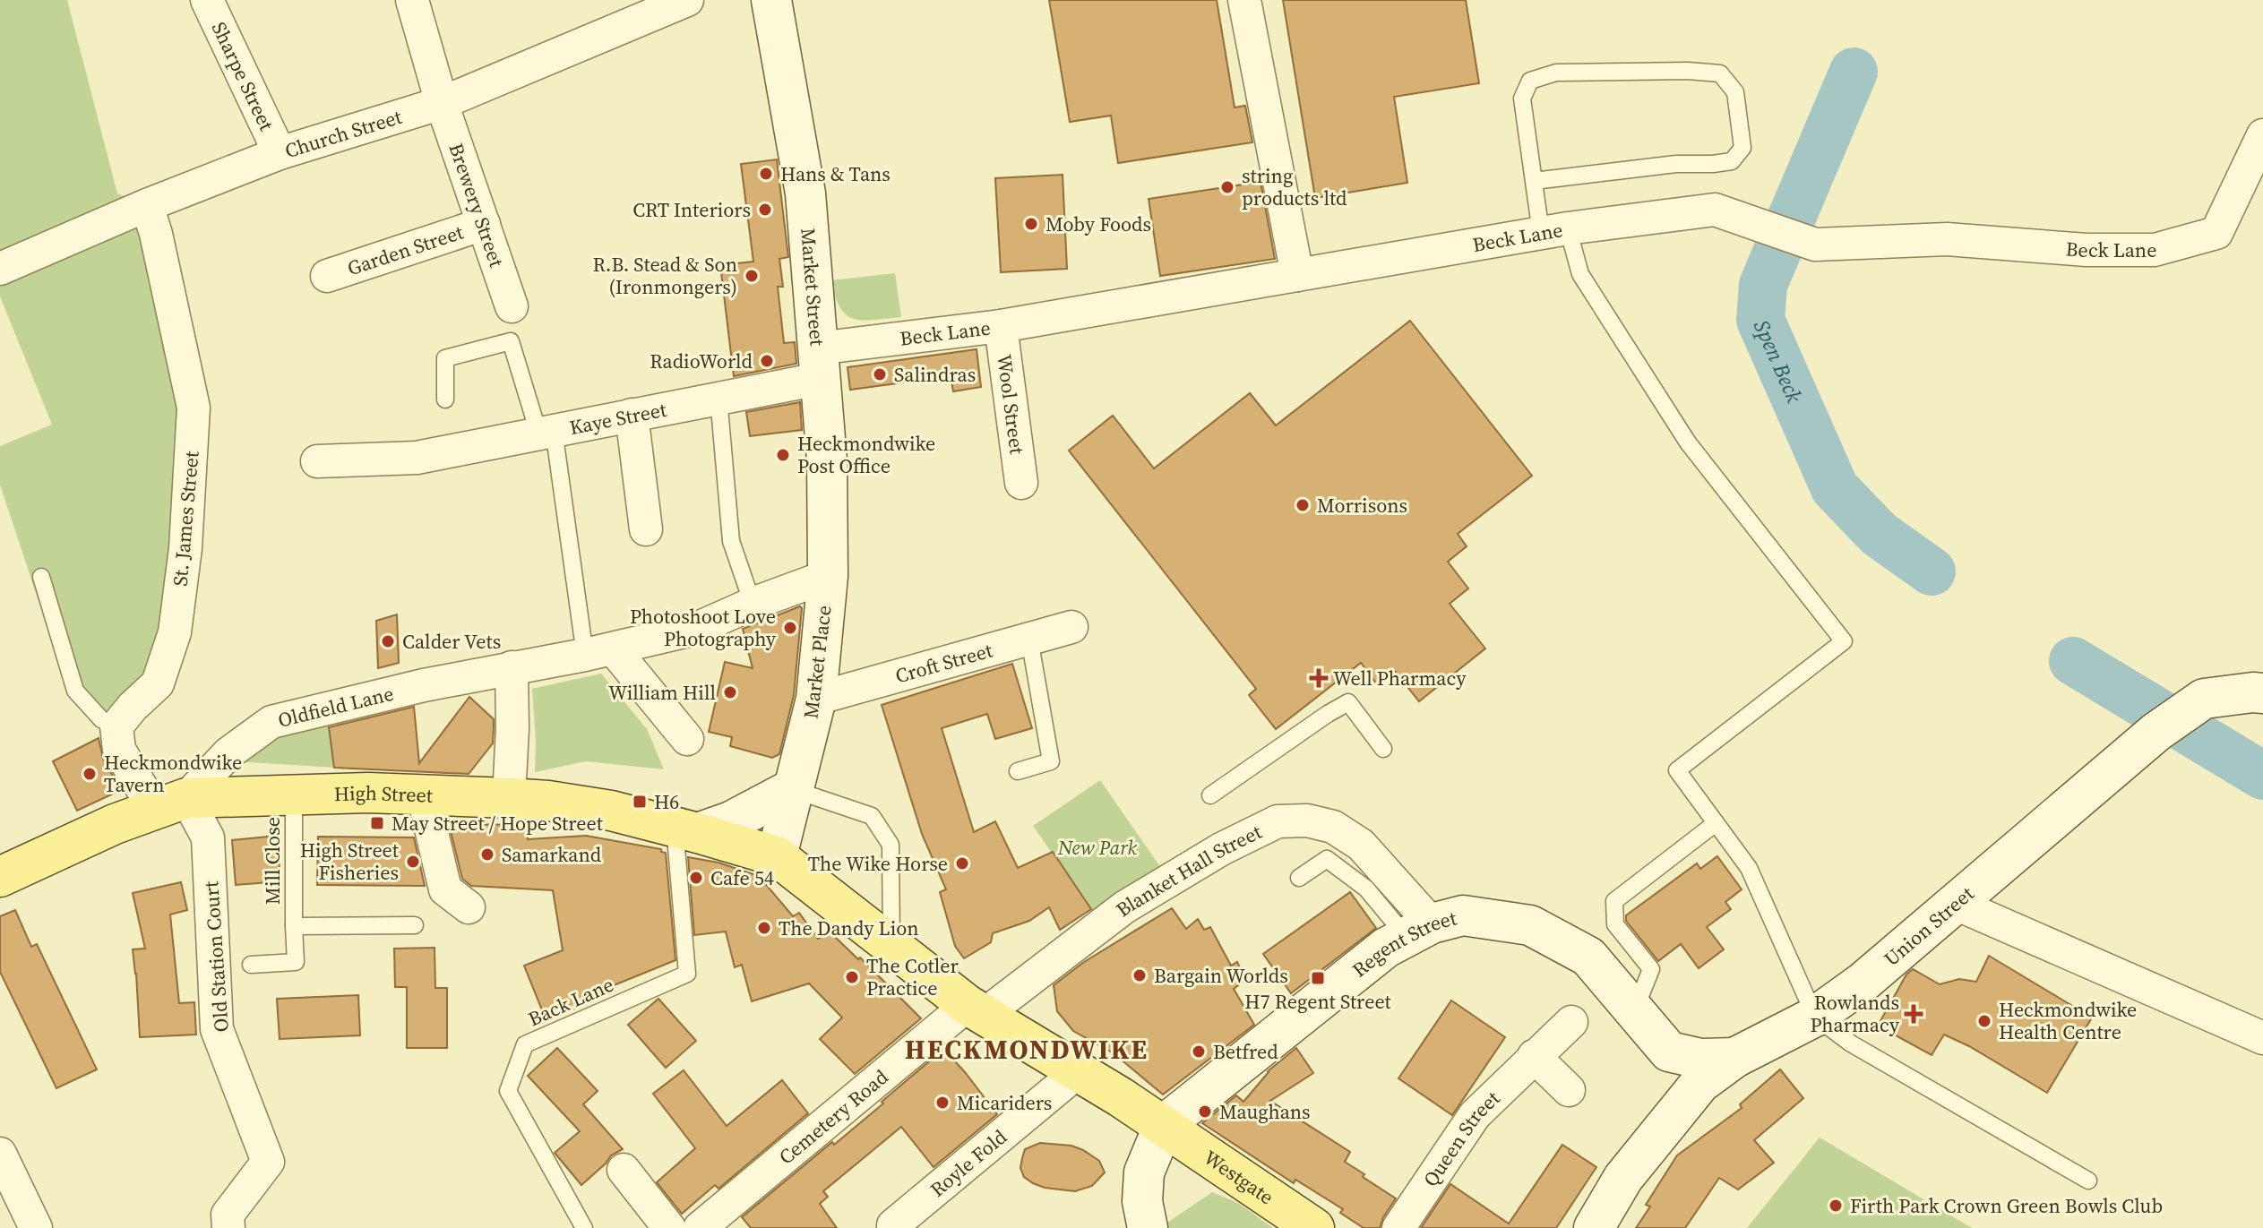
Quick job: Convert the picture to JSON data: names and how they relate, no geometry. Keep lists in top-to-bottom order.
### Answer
{
  "streets": {
    "main road": ["High Street", "Westgate"],
    "street": [
      "Sharpe Street",
      "Church Street",
      "Brewery Street",
      "Beck Lane",
      "Garden Street",
      "Market Street",
      "Wool Street",
      "Kaye Street",
      "St. James Street",
      "Market Place",
      "Croft Street",
      "Oldfield Lane",
      "Blanket Hall Street",
      "Union Street",
      "Regent Street",
      "Old Station Court",
      "Cemetery Road",
      "Queen Street",
      "Royle Fold"
    ],
    "lane": ["Mill Close", "Back Lane"]
  },
  "crossings": [
    ["Sharpe Street", "Church Street"],
    ["Church Street", "Brewery Street"],
    ["Church Street", "St. James Street"],
    ["Brewery Street", "Garden Street"],
    ["Beck Lane", "Market Street"],
    ["Beck Lane", "Wool Street"],
    ["Beck Lane", "Kaye Street"],
    ["Market Street", "Kaye Street"],
    ["Market Street", "Market Place"],
    ["Market Street", "Oldfield Lane"],
    ["Market Place", "Croft Street"],
    ["Market Place", "Oldfield Lane"],
    ["Market Place", "High Street"],
    ["Oldfield Lane", "High Street"],
    ["Oldfield Lane", "Old Station Court"],
    ["High Street", "Mill Close"],
    ["High Street", "Old Station Court"],
    ["High Street", "Back Lane"],
    ["Blanket Hall Street", "Regent Street"],
    ["Blanket Hall Street", "Cemetery Road"],
    ["Union Street", "Regent Street"],
    ["Regent Street", "Westgate"]
  ],
  "districts": ["HECKMONDWIKE"],
  "water": ["Spen Beck"],
  "parks": ["New Park"],
  "places": {
    "other": [
      "Hans & Tans",
      "string products ltd",
      "CRT Interiors",
      "Moby Foods",
      "R.B. Stead & Son (Ironmongers)",
      "RadioWorld",
      "Salindras",
      "Heckmondwike Post Office",
      "Morrisons",
      "Photoshoot Love Photography",
      "Calder Vets",
      "William Hill",
      "Heckmondwike Tavern",
      "Samarkand",
      "High Street Fisheries",
      "The Wike Horse",
      "Cafe 54",
      "The Dandy Lion",
      "Bargain Worlds",
      "The Cotler Practice",
      "Heckmondwike Health Centre",
      "Betfred",
      "Micariders",
      "Maughans",
      "Firth Park Crown Green Bowls Club"
    ],
    "health": ["Well Pharmacy", "Rowlands Pharmacy"],
    "transit": ["H6", "May Street / Hope Street", "H7 Regent Street"]
  }
}
